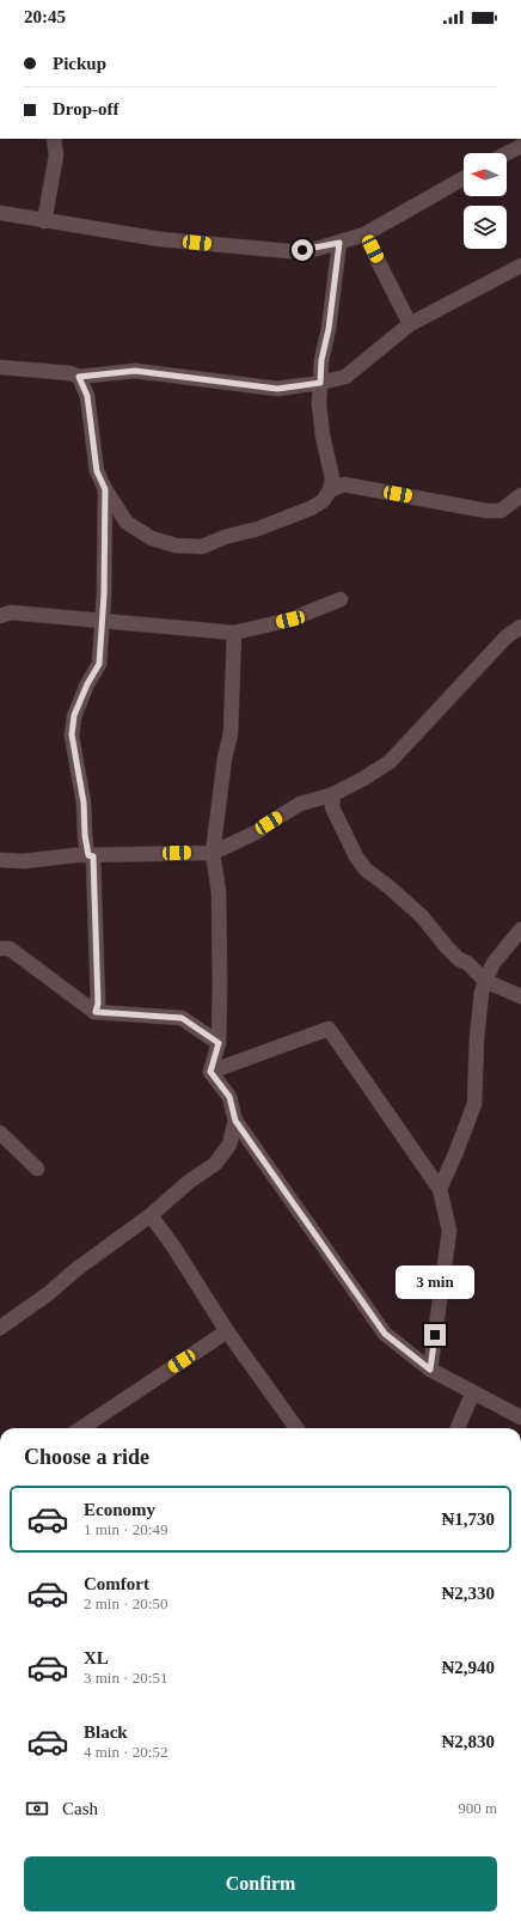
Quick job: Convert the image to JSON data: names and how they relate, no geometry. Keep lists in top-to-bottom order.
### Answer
{
  "north": "left",
  "page": {
    "status": "20:45",
    "banner": ["Pickup", "Drop-off"],
    "bubble": "3 min",
    "heading": "Choose a ride",
    "list": [
      {
        "name": "Economy",
        "note": "1 min · 20:49",
        "value": "₦1,730"
      },
      {
        "name": "Comfort",
        "note": "2 min · 20:50",
        "value": "₦2,330"
      },
      {
        "name": "XL",
        "note": "3 min · 20:51",
        "value": "₦2,940"
      },
      {
        "name": "Black",
        "note": "4 min · 20:52",
        "value": "₦2,830"
      }
    ],
    "pay": ["Cash", "900 m"],
    "buttons": "Confirm"
  }
}
